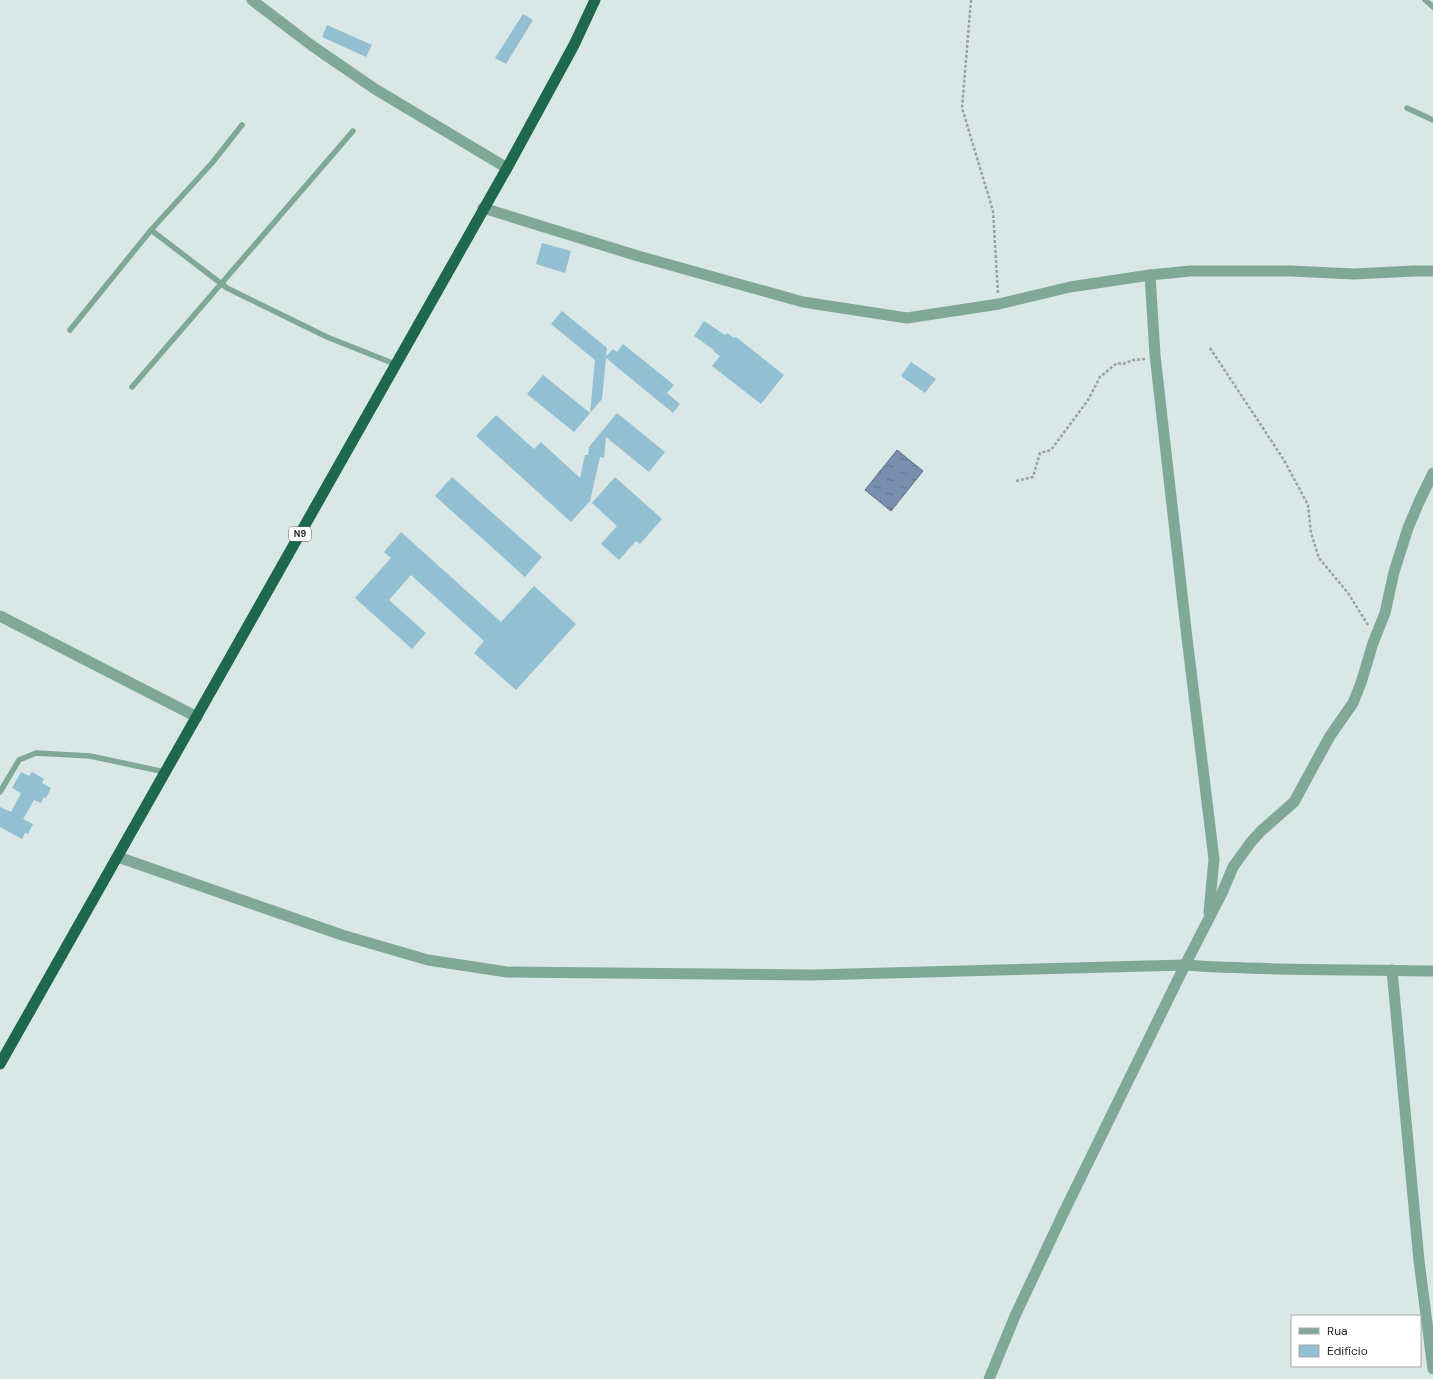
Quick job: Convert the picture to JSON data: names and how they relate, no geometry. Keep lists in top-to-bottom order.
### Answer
{
  "streets": {
    "highway": ["N9"]
  },
  "legend": ["Rua", "Edifício"]
}
